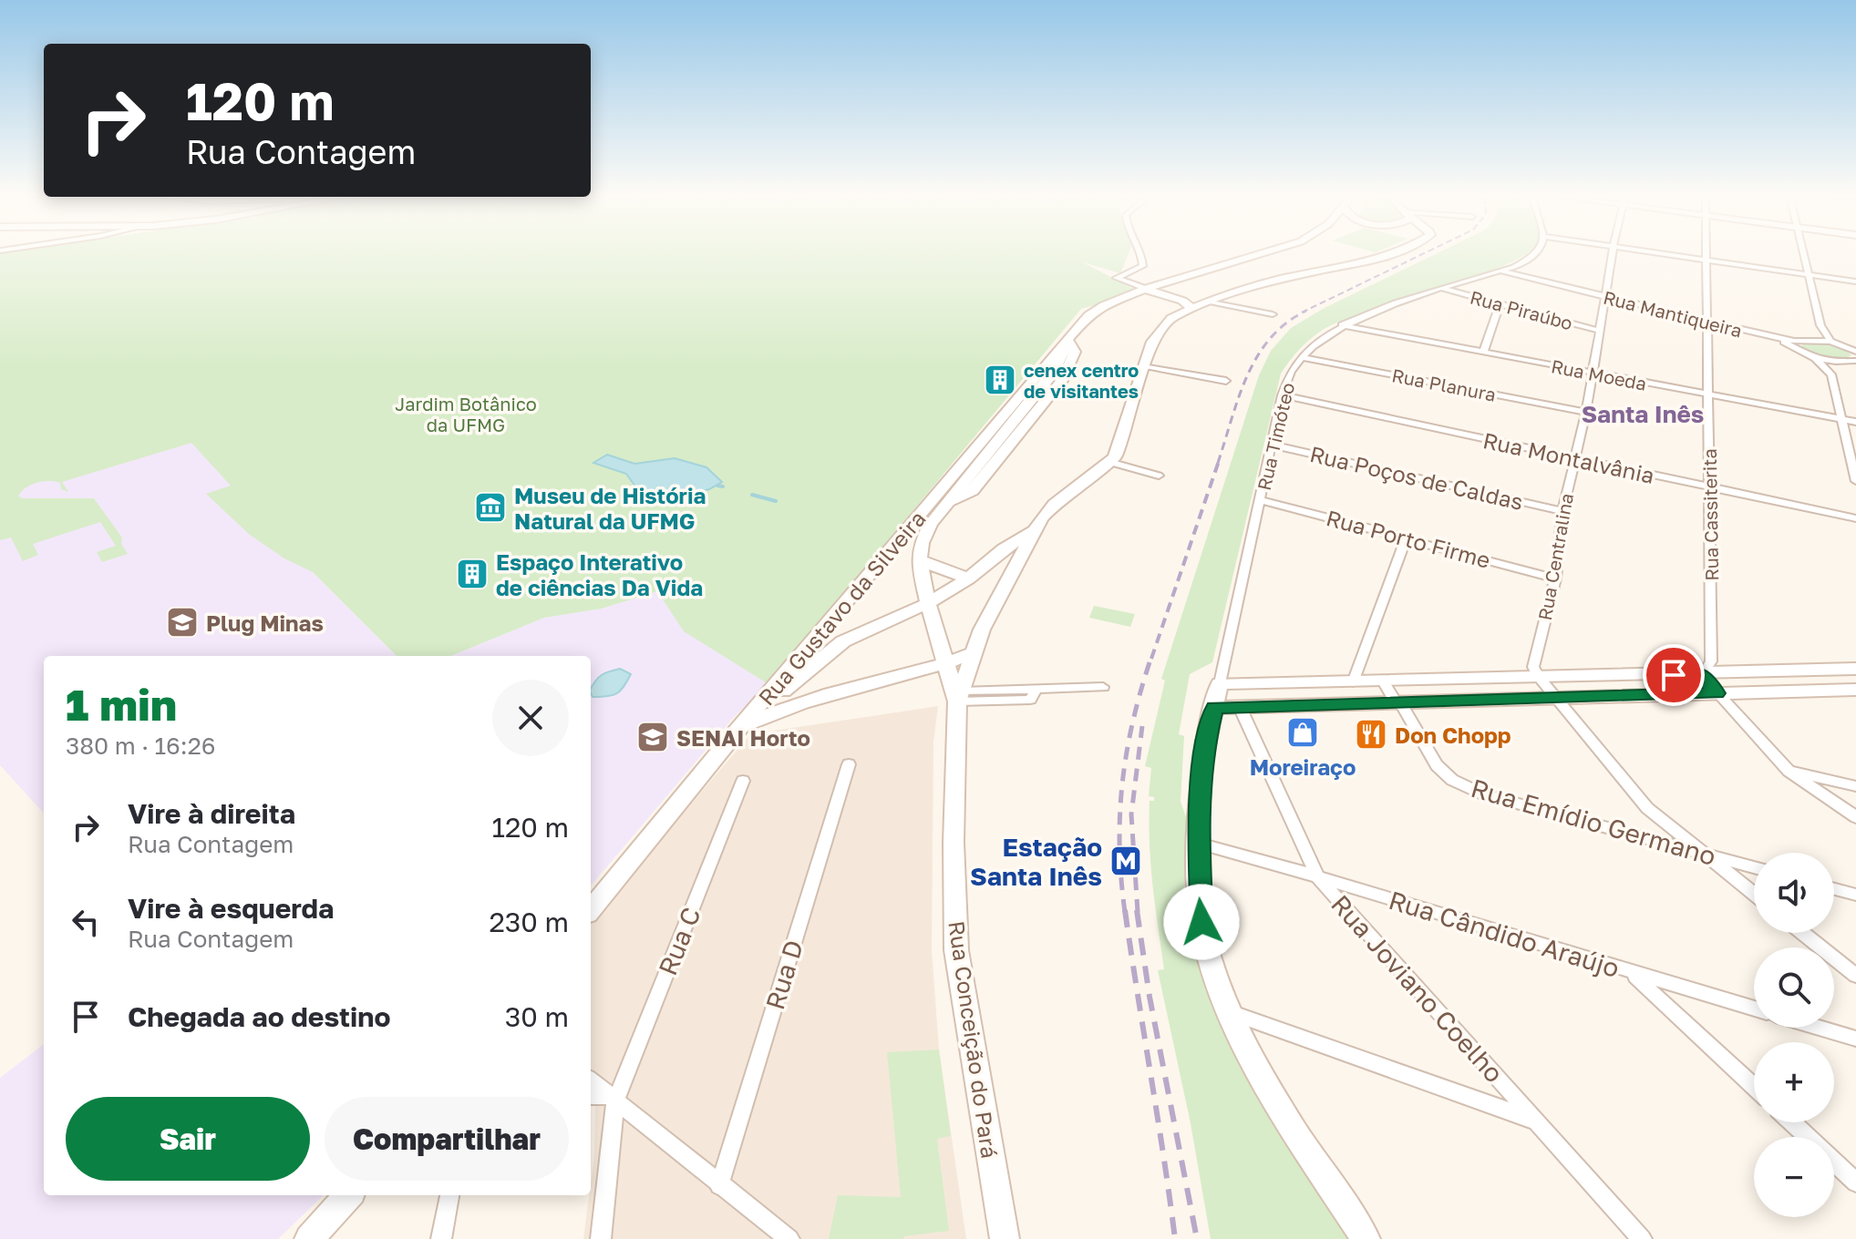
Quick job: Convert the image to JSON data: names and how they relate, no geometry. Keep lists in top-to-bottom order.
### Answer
{
  "streets": {
    "main road": ["Rua Timóteo", "Rua Gustavo da Silveira", "Rua Conceição do Pará"],
    "street": [
      "Rua Piraúbo",
      "Rua Mantiqueira",
      "Rua Moeda",
      "Rua Planura",
      "Rua Montalvânia",
      "Rua Poços de Caldas",
      "Rua Cassiterita",
      "Rua Porto Firme",
      "Rua Centralina",
      "Rua Emídio Germano",
      "Rua Cândido Araújo",
      "Rua C",
      "Rua D",
      "Rua Joviano Coelho"
    ]
  },
  "crossings": [
    ["Rua Piraúbo", "Rua Timóteo"],
    ["Rua Piraúbo", "Rua Centralina"],
    ["Rua Mantiqueira", "Rua Timóteo"],
    ["Rua Mantiqueira", "Rua Cassiterita"],
    ["Rua Mantiqueira", "Rua Centralina"],
    ["Rua Moeda", "Rua Timóteo"],
    ["Rua Moeda", "Rua Cassiterita"],
    ["Rua Moeda", "Rua Centralina"],
    ["Rua Planura", "Rua Timóteo"],
    ["Rua Planura", "Rua Centralina"],
    ["Rua Timóteo", "Rua Montalvânia"],
    ["Rua Timóteo", "Rua Poços de Caldas"],
    ["Rua Timóteo", "Rua Porto Firme"],
    ["Rua Timóteo", "Rua Cândido Araújo"],
    ["Rua Montalvânia", "Rua Cassiterita"],
    ["Rua Montalvânia", "Rua Centralina"],
    ["Rua Poços de Caldas", "Rua Centralina"],
    ["Rua Porto Firme", "Rua Centralina"],
    ["Rua Gustavo da Silveira", "Rua Conceição do Pará"],
    ["Rua Cândido Araújo", "Rua Joviano Coelho"]
  ],
  "districts": ["Santa Inês"],
  "parks": ["Jardim Botânico da UFMG"],
  "places": {
    "building": ["cenex centro de visitantes", "Espaço Interativo de ciências Da Vida"],
    "museum": ["Museu de História Natural da UFMG"],
    "school or university": ["Plug Minas", "SENAI Horto"],
    "shop": ["Moreiraço"],
    "restaurant": ["Don Chopp"],
    "metro station": ["Estação Santa Inês"]
  },
  "page": {
    "turn": ["120 m", "Rua Contagem"],
    "heading": ["1 min", "380 m · 16:26"],
    "list": [
      {
        "name": "Vire à direita",
        "note": "Rua Contagem",
        "value": "120 m"
      },
      {
        "name": "Vire à esquerda",
        "note": "Rua Contagem",
        "value": "230 m"
      },
      {
        "name": "Chegada ao destino",
        "value": "30 m"
      }
    ],
    "map_buttons": ["+", "−"],
    "buttons": ["Sair", "Compartilhar"]
  }
}
